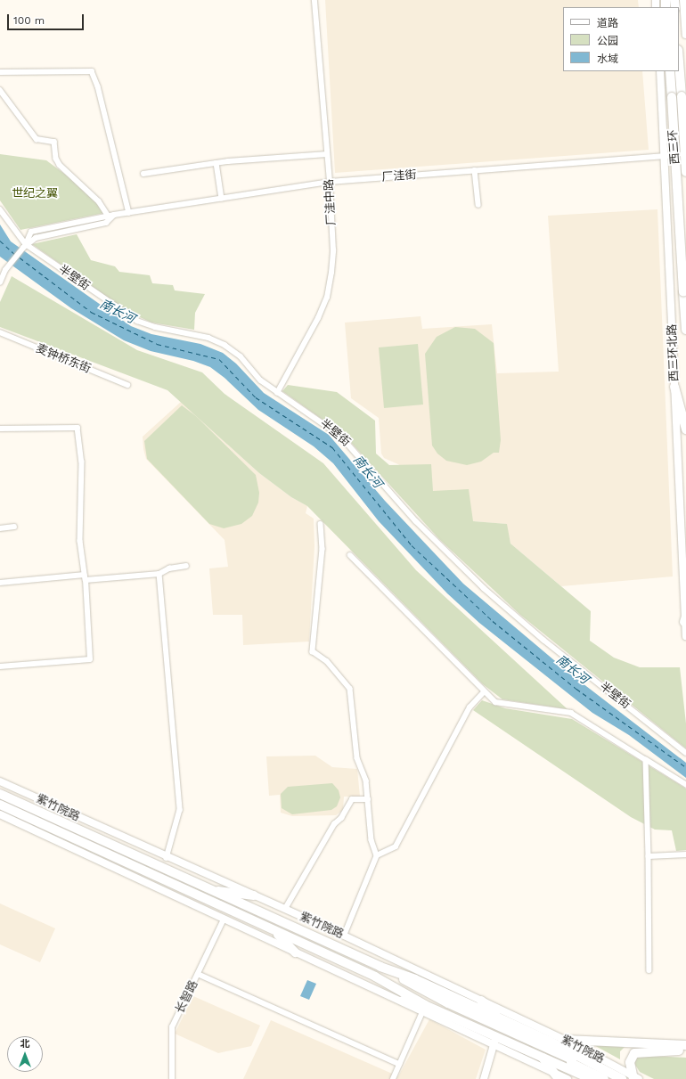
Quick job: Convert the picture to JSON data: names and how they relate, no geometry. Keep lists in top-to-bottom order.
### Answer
{
  "streets": {
    "highway": ["西三环", "紫竹院路"],
    "street": [
      "厂洼街",
      "厂洼中路",
      "半壁街",
      "西三环北路",
      "麦钟桥东街",
      "长智路"
    ]
  },
  "crossings": [
    ["厂洼街", "厂洼中路"],
    ["厂洼街", "半壁街"],
    ["厂洼街", "西三环北路"],
    ["厂洼中路", "半壁街"]
  ],
  "water": ["南长河"],
  "parks": ["世纪之翼"],
  "legend": ["道路", "公园", "水域"],
  "scale_bar": "100 m",
  "north": "top"
}
